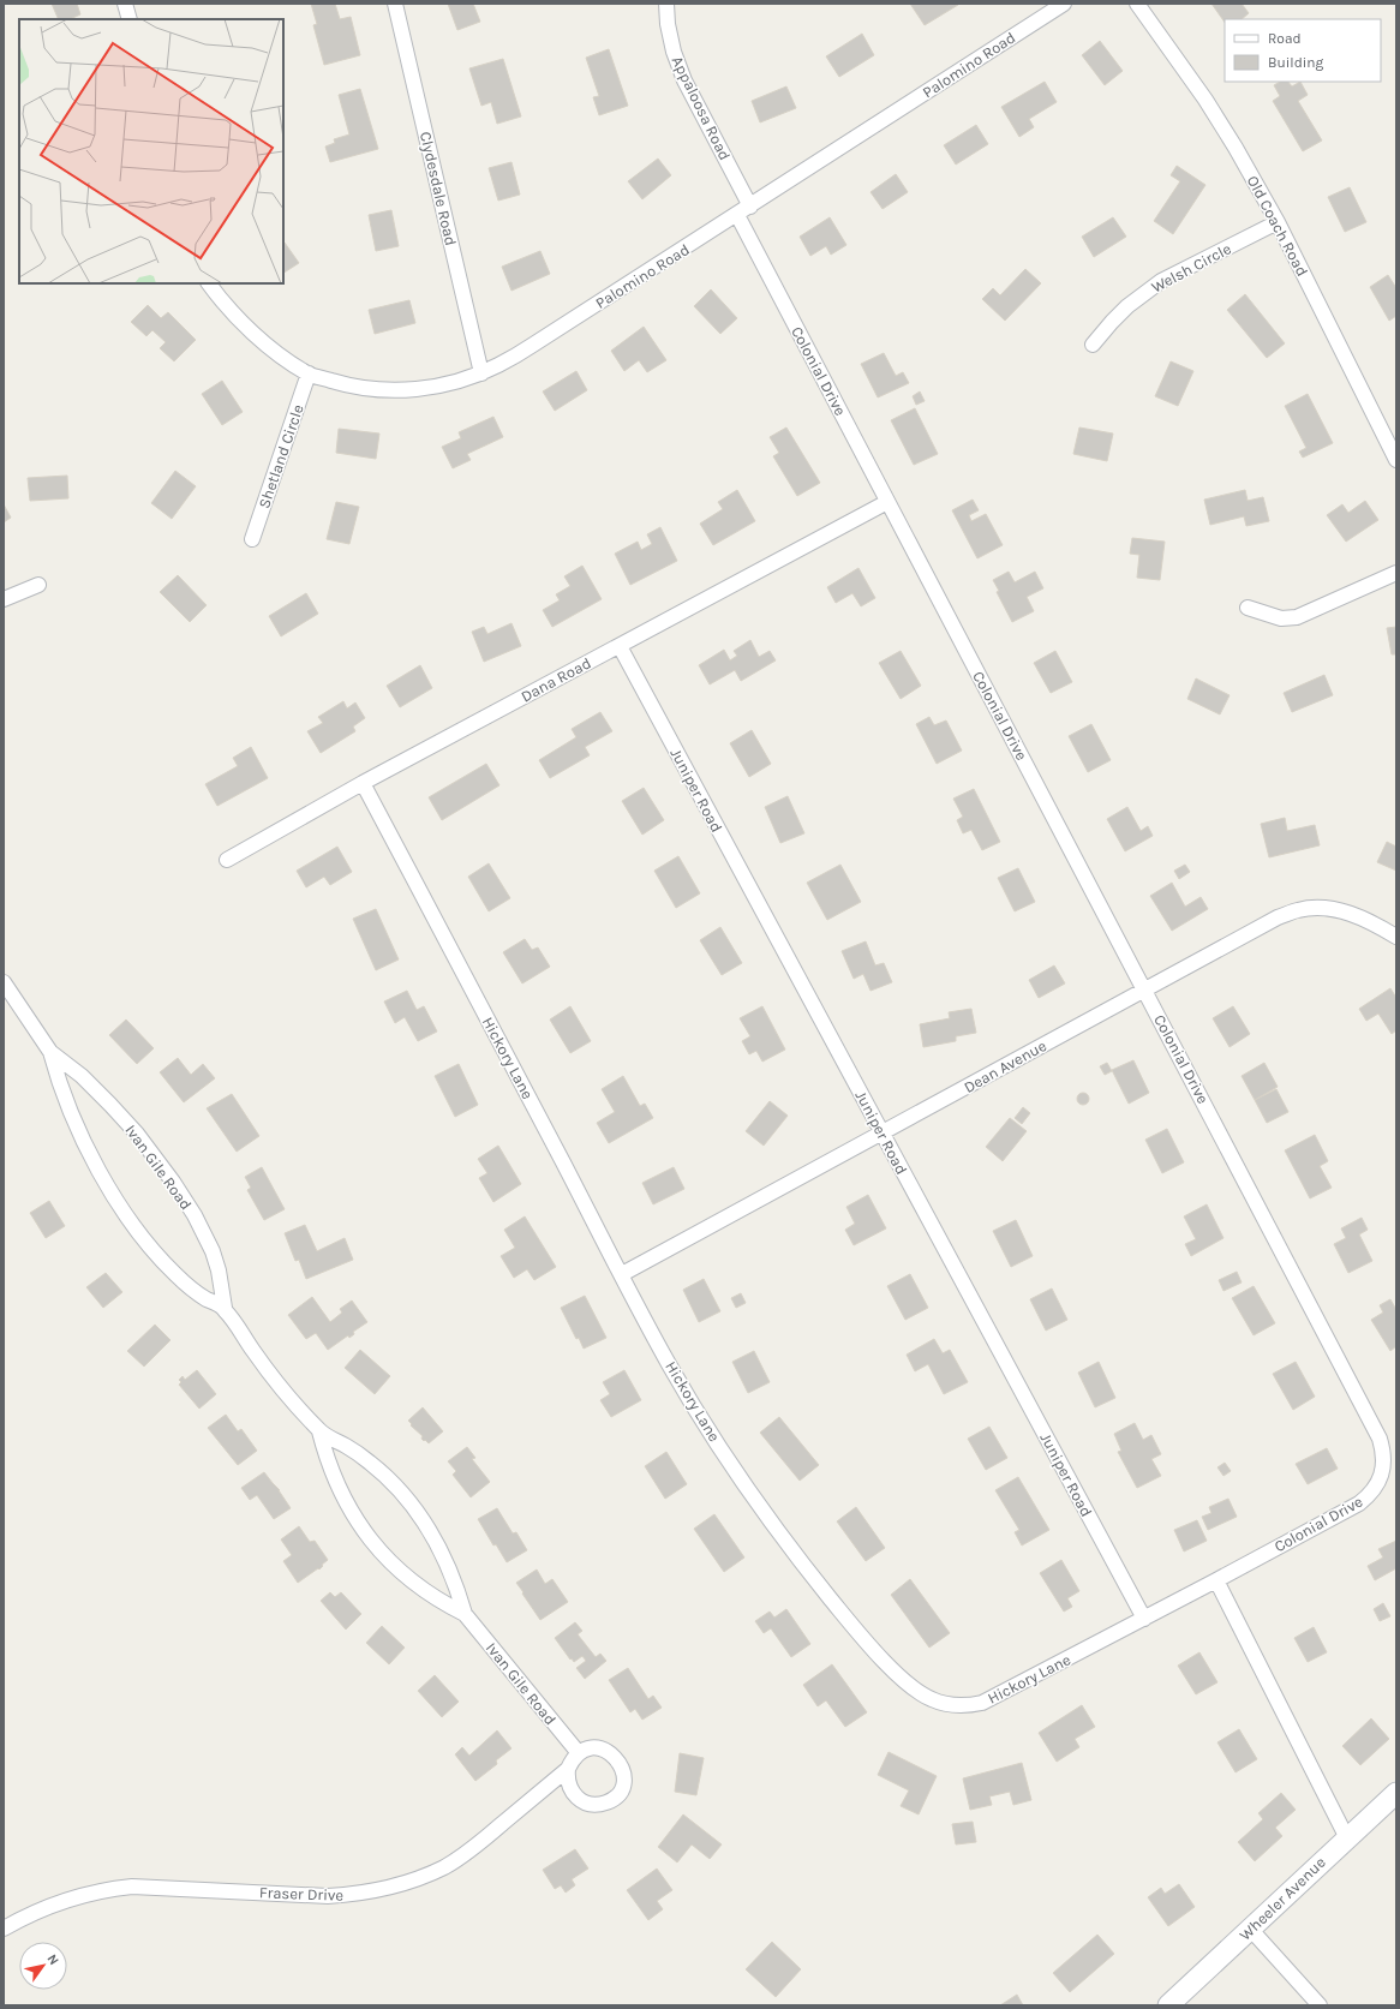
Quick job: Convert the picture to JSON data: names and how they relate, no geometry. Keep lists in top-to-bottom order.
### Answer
{
  "streets": {
    "street": [
      "Palomino Road",
      "Appaloosa Road",
      "Clydesdale Road",
      "Old Coach Road",
      "Welsh Circle",
      "Colonial Drive",
      "Shetland Circle",
      "Dana Road",
      "Juniper Road",
      "Hickory Lane",
      "Dean Avenue",
      "Ivan Gile Road",
      "Fraser Drive",
      "Wheeler Avenue"
    ]
  },
  "crossings": [
    ["Palomino Road", "Appaloosa Road"],
    ["Palomino Road", "Clydesdale Road"],
    ["Palomino Road", "Colonial Drive"],
    ["Palomino Road", "Shetland Circle"],
    ["Old Coach Road", "Welsh Circle"],
    ["Colonial Drive", "Dana Road"],
    ["Colonial Drive", "Hickory Lane"],
    ["Colonial Drive", "Dean Avenue"],
    ["Dana Road", "Juniper Road"],
    ["Dana Road", "Hickory Lane"],
    ["Juniper Road", "Hickory Lane"],
    ["Juniper Road", "Dean Avenue"],
    ["Hickory Lane", "Dean Avenue"],
    ["Ivan Gile Road", "Fraser Drive"]
  ],
  "legend": ["Road", "Building"],
  "north": "top right"
}
